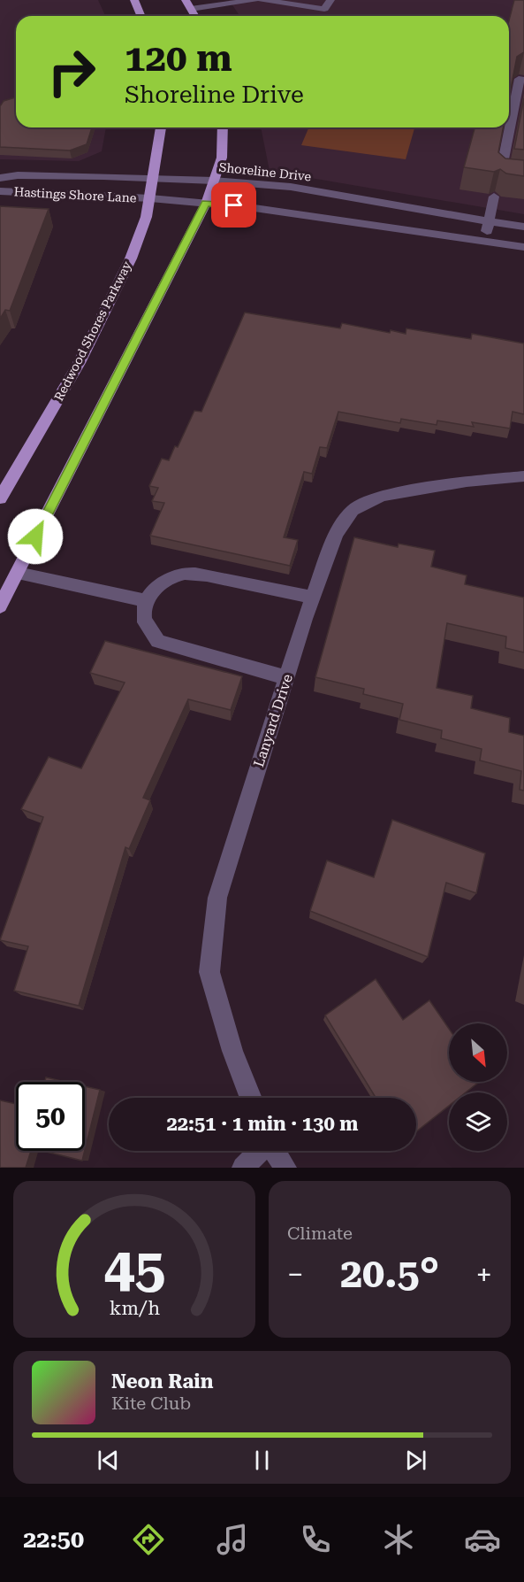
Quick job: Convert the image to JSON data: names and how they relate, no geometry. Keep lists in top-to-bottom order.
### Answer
{
  "streets": {
    "main road": ["Redwood Shores Parkway"],
    "street": ["Shoreline Drive", "Hastings Shore Lane", "Lanyard Drive"]
  },
  "crossings": [
    ["Shoreline Drive", "Redwood Shores Parkway"],
    ["Hastings Shore Lane", "Redwood Shores Parkway"]
  ],
  "north": "bottom right",
  "page": {
    "turn": ["120 m", "Shoreline Drive"],
    "limit": "50",
    "trip": "22:51 · 1 min · 130 m",
    "tile": "Climate",
    "heat": ["−", "20.5°", "+"],
    "song": ["Neon Rain", "Kite Club"],
    "tabs": "22:50",
    "gauge": ["45", "km/h"]
  }
}
